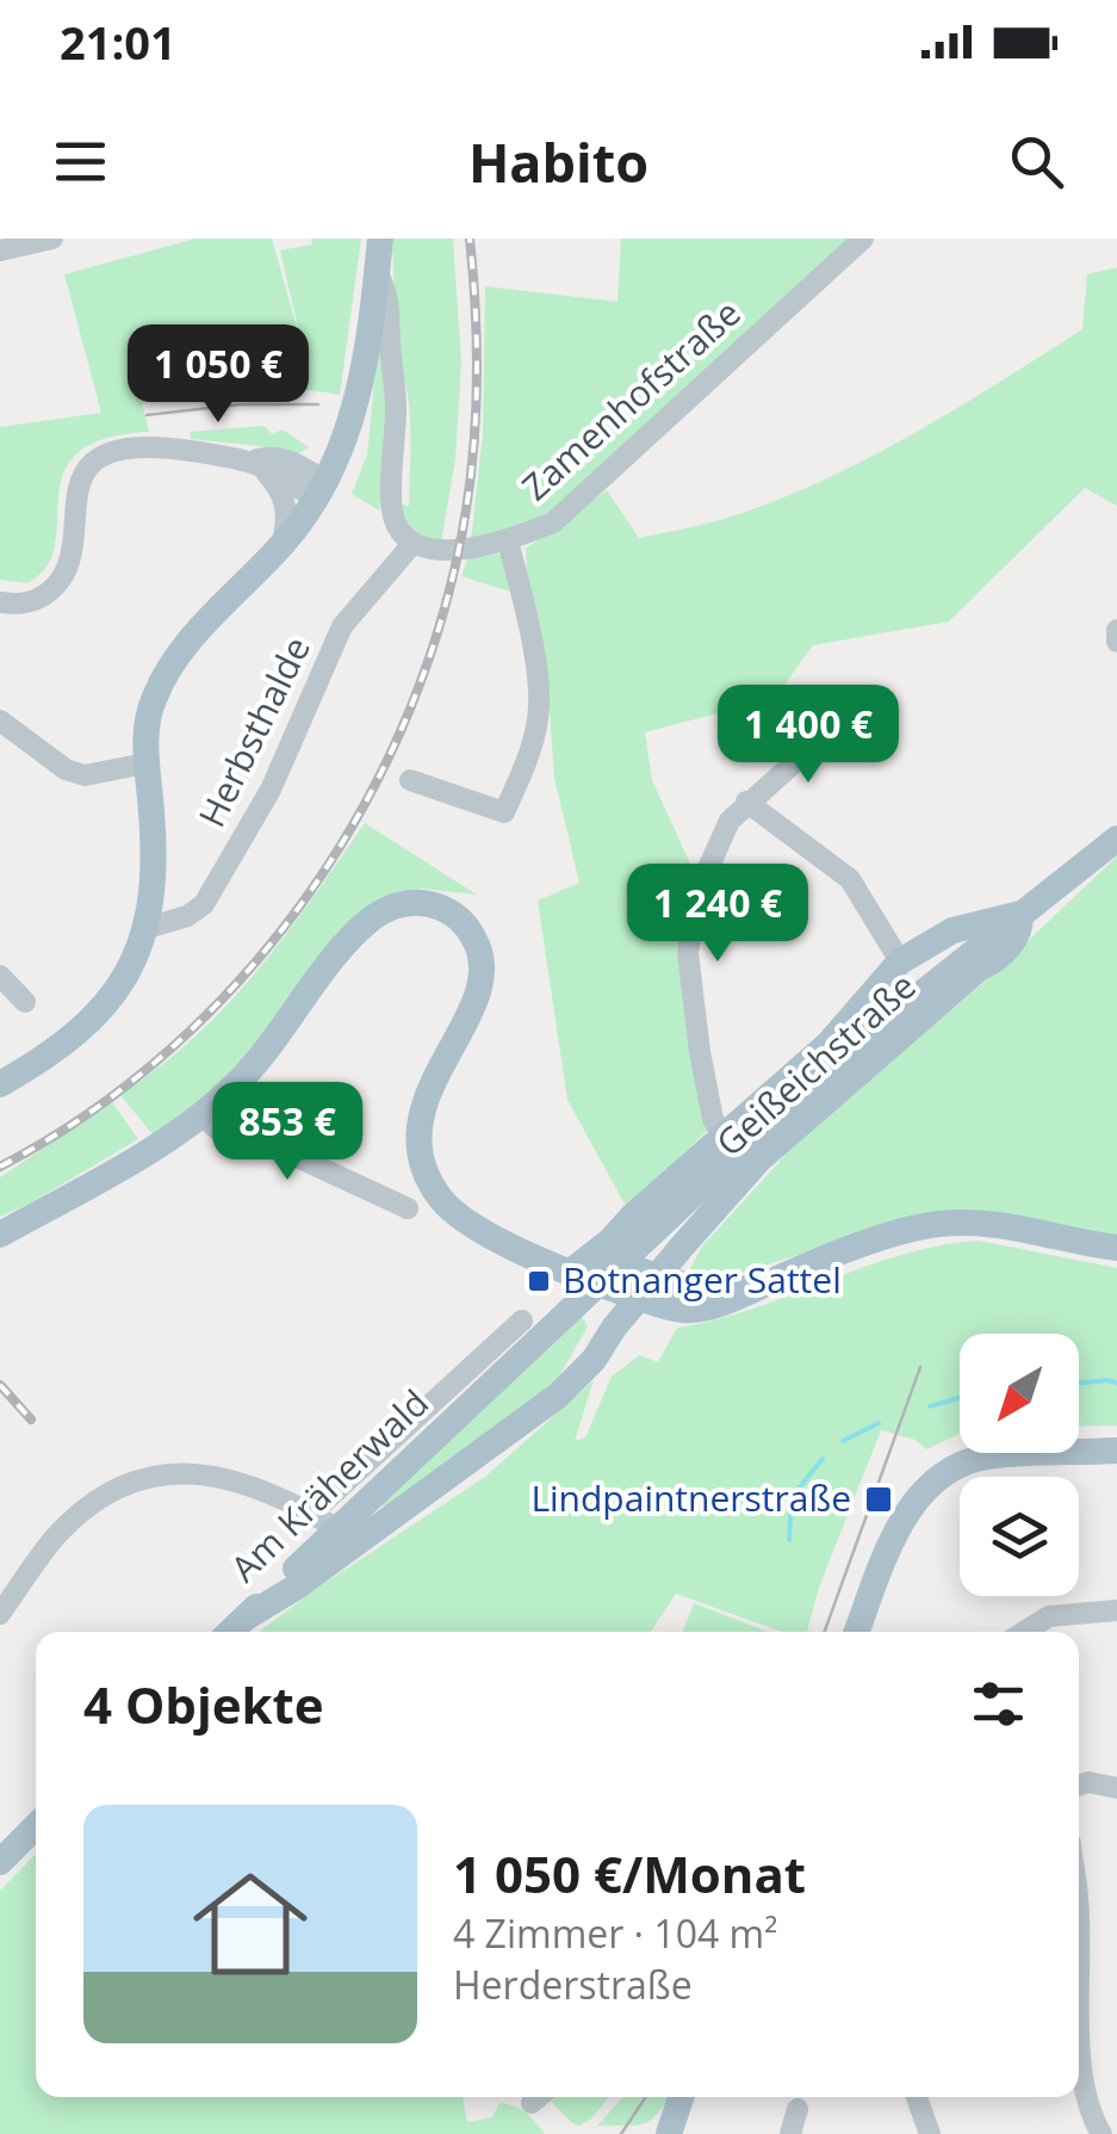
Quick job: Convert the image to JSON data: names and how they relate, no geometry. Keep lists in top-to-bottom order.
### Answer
{
  "streets": {
    "main road": ["Geißeichstraße", "Am Kräherwald"],
    "street": ["Zamenhofstraße", "Herbsthalde"]
  },
  "crossings": [
    ["Zamenhofstraße", "Herbsthalde"],
    ["Geißeichstraße", "Am Kräherwald"]
  ],
  "places": {
    "transit": ["Botnanger Sattel", "Lindpaintnerstraße"]
  },
  "north": "bottom left",
  "page": {
    "status": "21:01",
    "header": "Habito",
    "price": [
      "1 050 €",
      "1 400 €",
      "1 240 €",
      "853 €"
    ],
    "heading": "4 Objekte",
    "list": [
      {
        "name": "1 050 €/Monat",
        "note": "4 Zimmer · 104 m² · Herderstraße"
      }
    ]
  }
}
